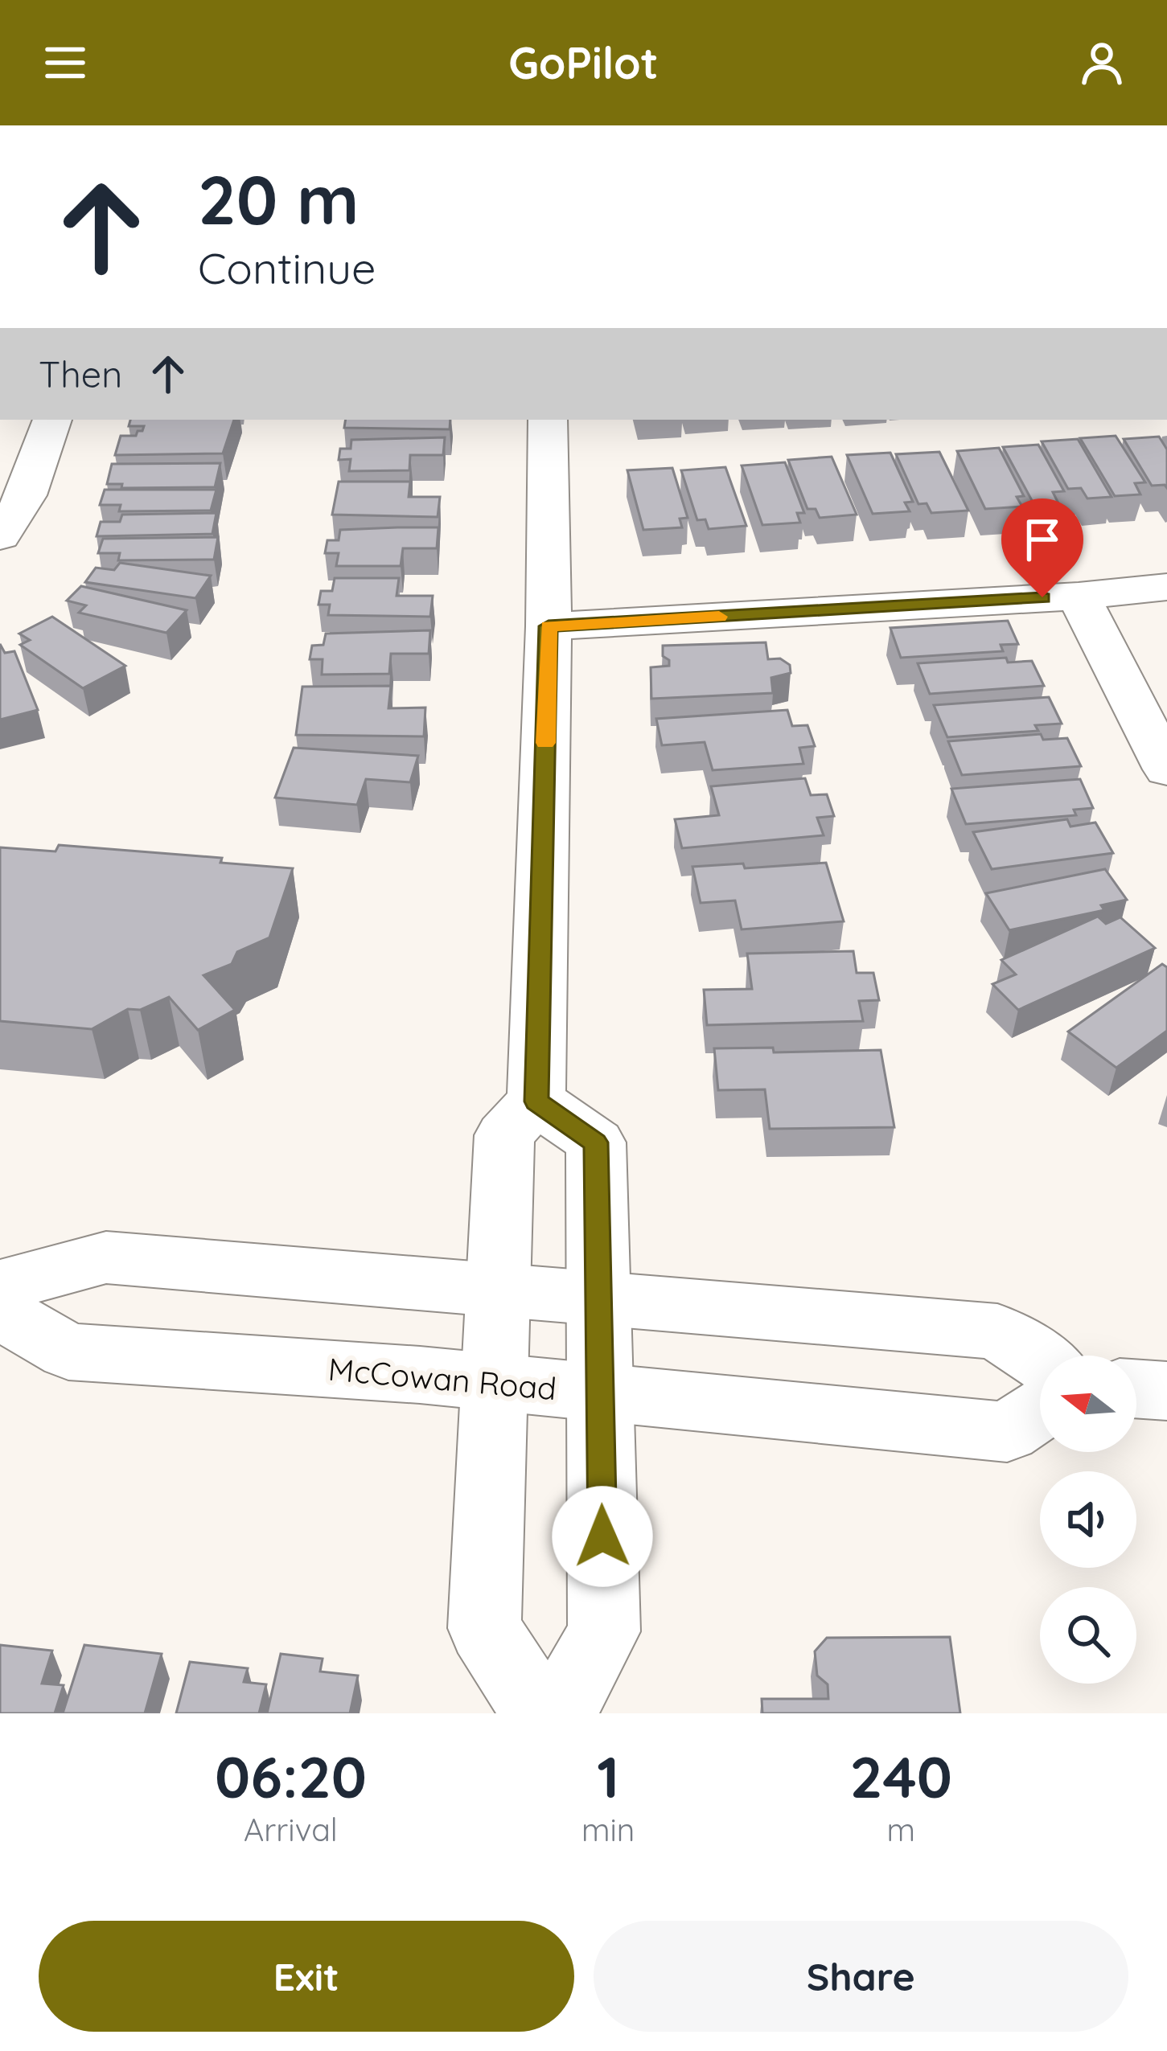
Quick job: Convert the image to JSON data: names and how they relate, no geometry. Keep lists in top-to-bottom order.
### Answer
{
  "streets": {
    "street": ["McCowan Road"]
  },
  "north": "left",
  "page": {
    "header": "GoPilot",
    "turn": ["20 m", "Continue"],
    "then": "Then",
    "eta": [
      "06:20",
      "Arrival",
      "1",
      "min",
      "240",
      "m"
    ],
    "buttons": ["Exit", "Share"]
  }
}
